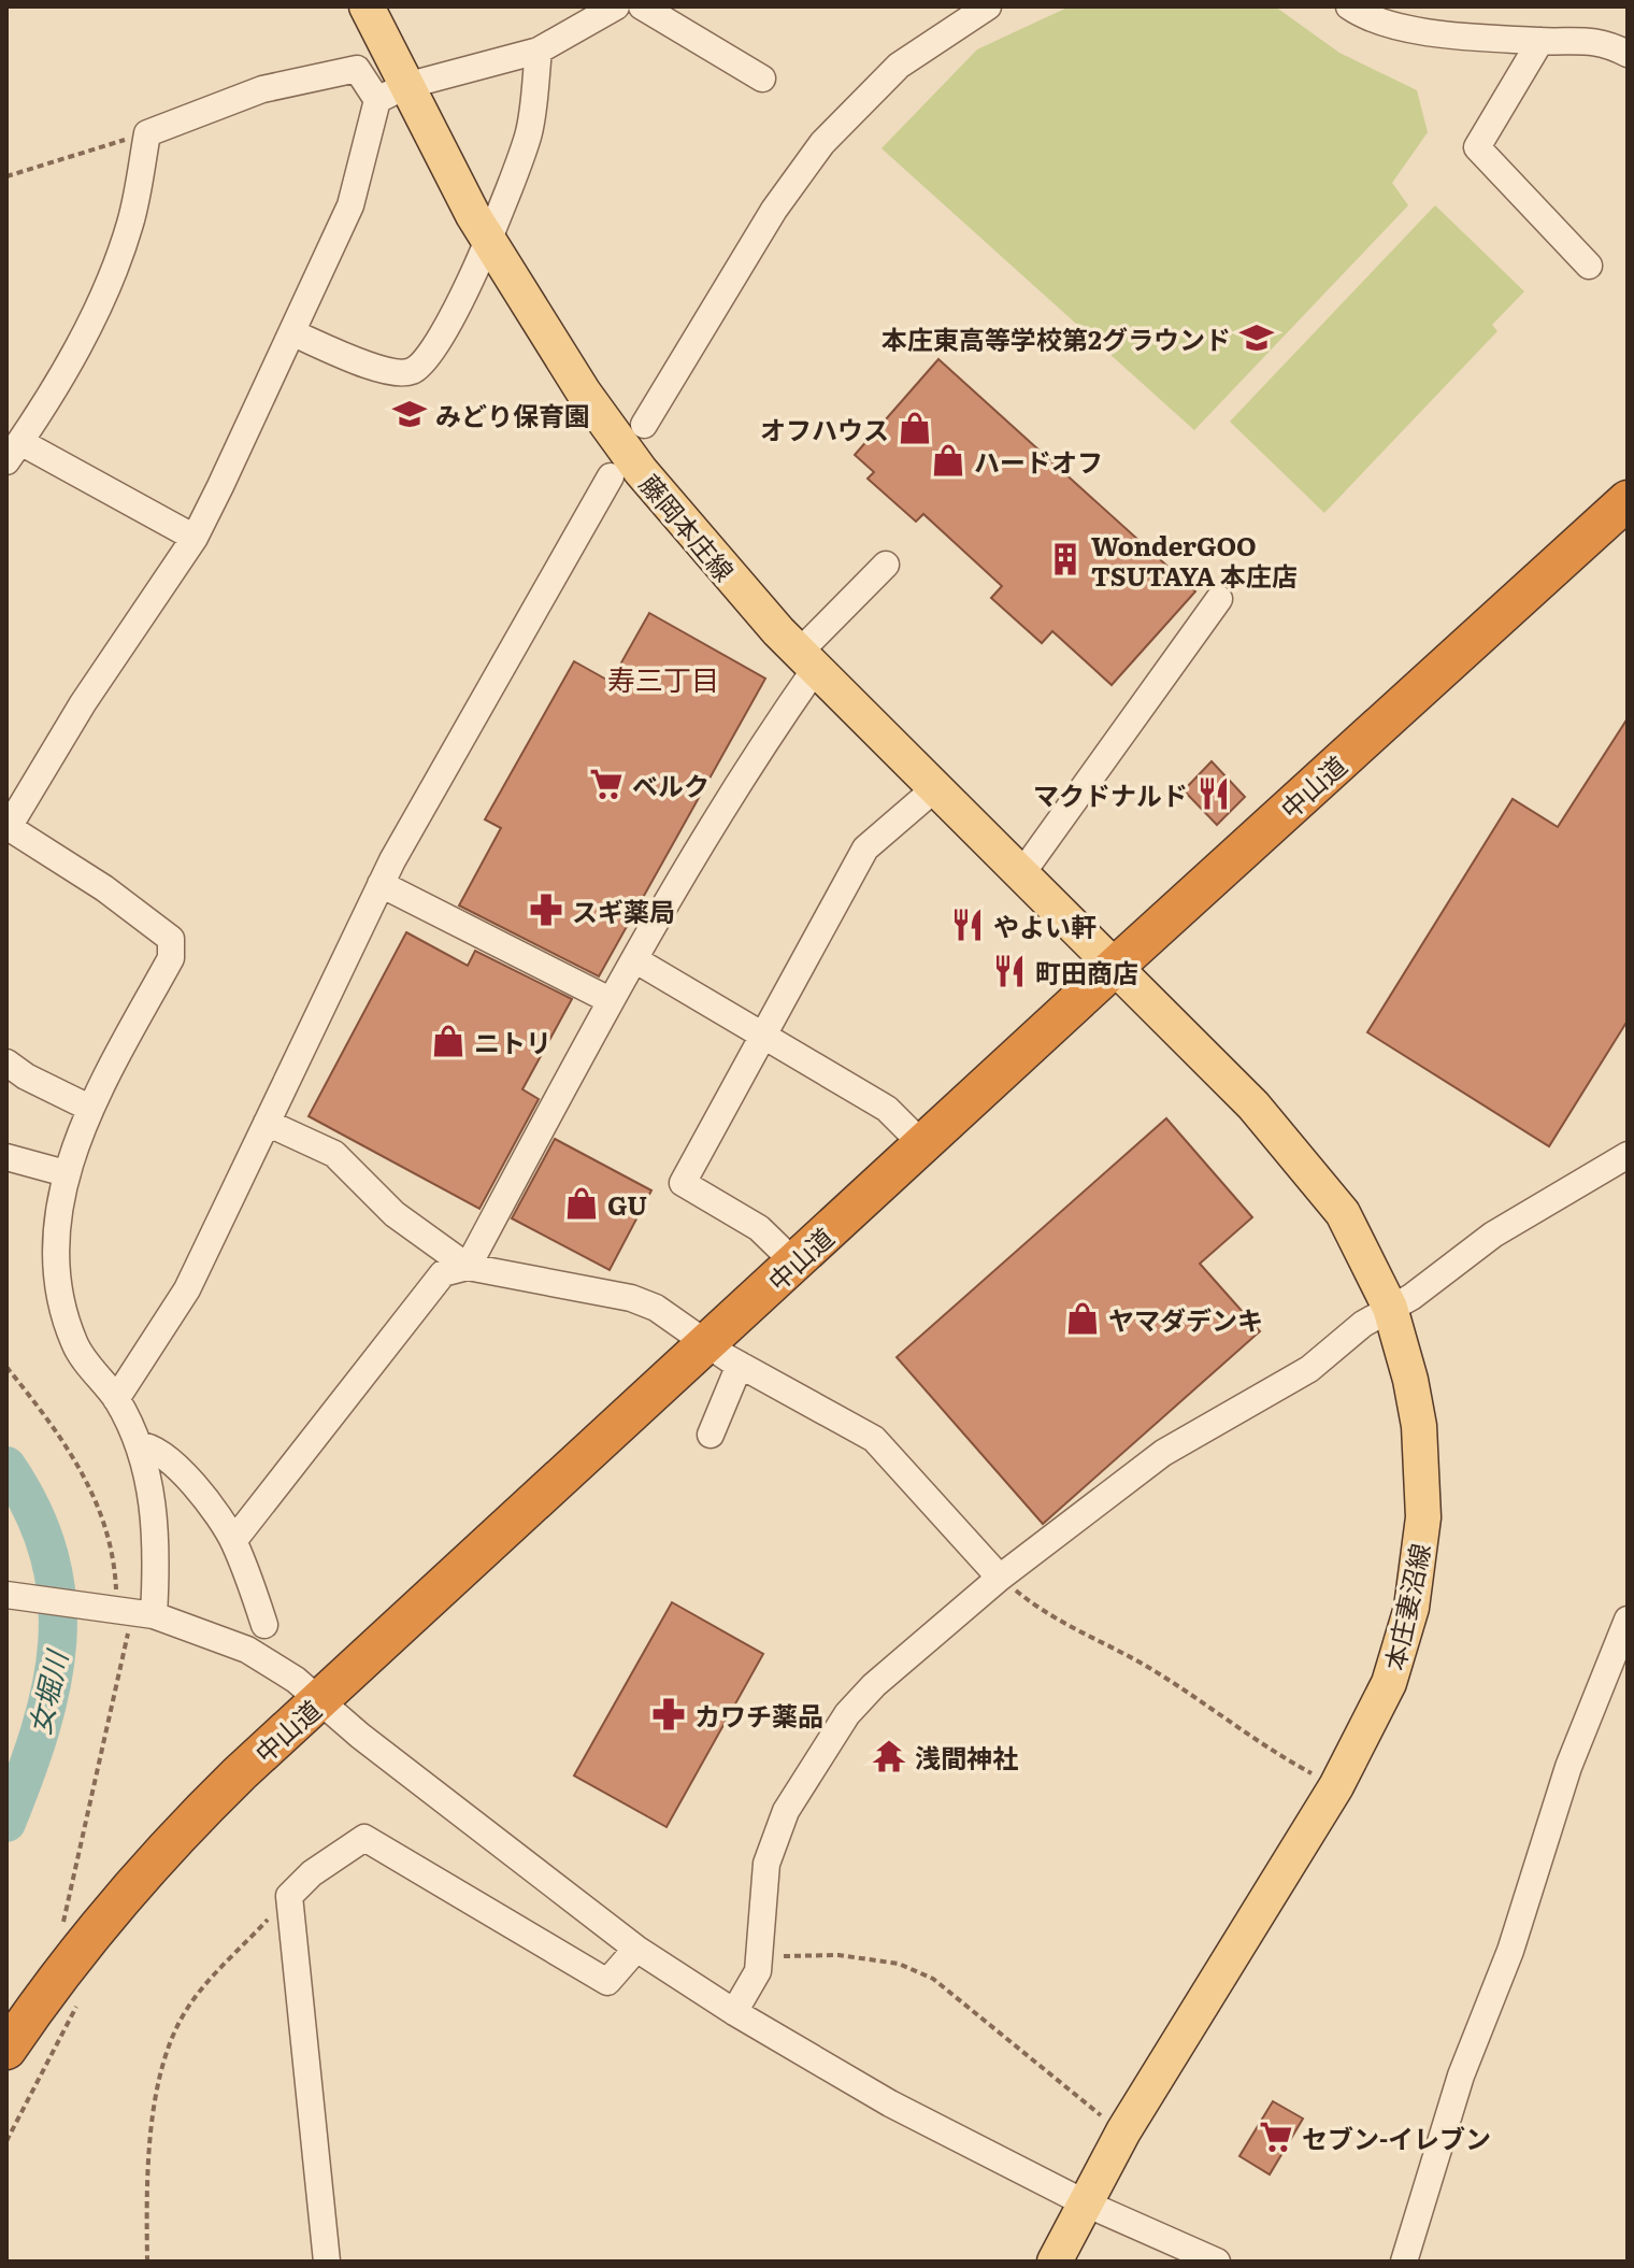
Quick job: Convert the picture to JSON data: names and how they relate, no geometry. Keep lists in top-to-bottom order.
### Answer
{
  "streets": {
    "highway": ["中山道"],
    "main road": ["藤岡本庄線", "本庄妻沼線"]
  },
  "crossings": [
    ["藤岡本庄線", "中山道"],
    ["藤岡本庄線", "本庄妻沼線"],
    ["中山道", "本庄妻沼線"]
  ],
  "districts": ["寿三丁目"],
  "water": ["女堀川"],
  "places": {
    "school or university": ["本庄東高等学校第2グラウンド", "みどり保育園"],
    "shop": [
      "オフハウス",
      "ハードオフ",
      "ニトリ",
      "GU",
      "ヤマダデンキ"
    ],
    "building": ["WonderGOO TSUTAYA 本庄店"],
    "supermarket": ["ベルク", "セブン-イレブン"],
    "restaurant": ["マクドナルド", "やよい軒", "町田商店"],
    "pharmacy": ["スギ薬局", "カワチ薬品"],
    "temple": ["浅間神社"]
  }
}
